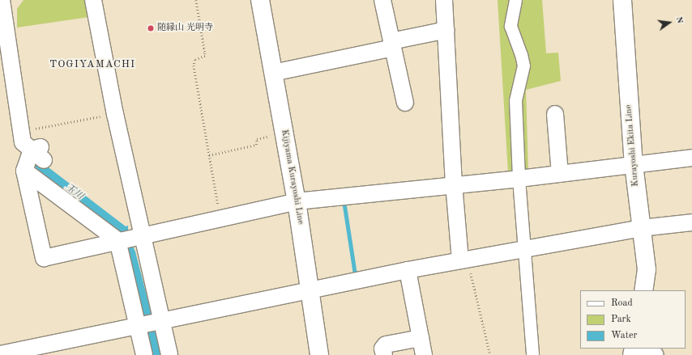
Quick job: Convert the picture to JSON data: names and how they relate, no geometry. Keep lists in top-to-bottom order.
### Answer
{
  "streets": {
    "main road": ["Kurayoshi Ekita Line", "Kijiyama Kurayoshi Line"]
  },
  "districts": ["TOGIYAMACHI"],
  "water": ["玉川"],
  "places": ["随縁山 光明寺"],
  "legend": ["Road", "Park", "Water"],
  "north": "right"
}
